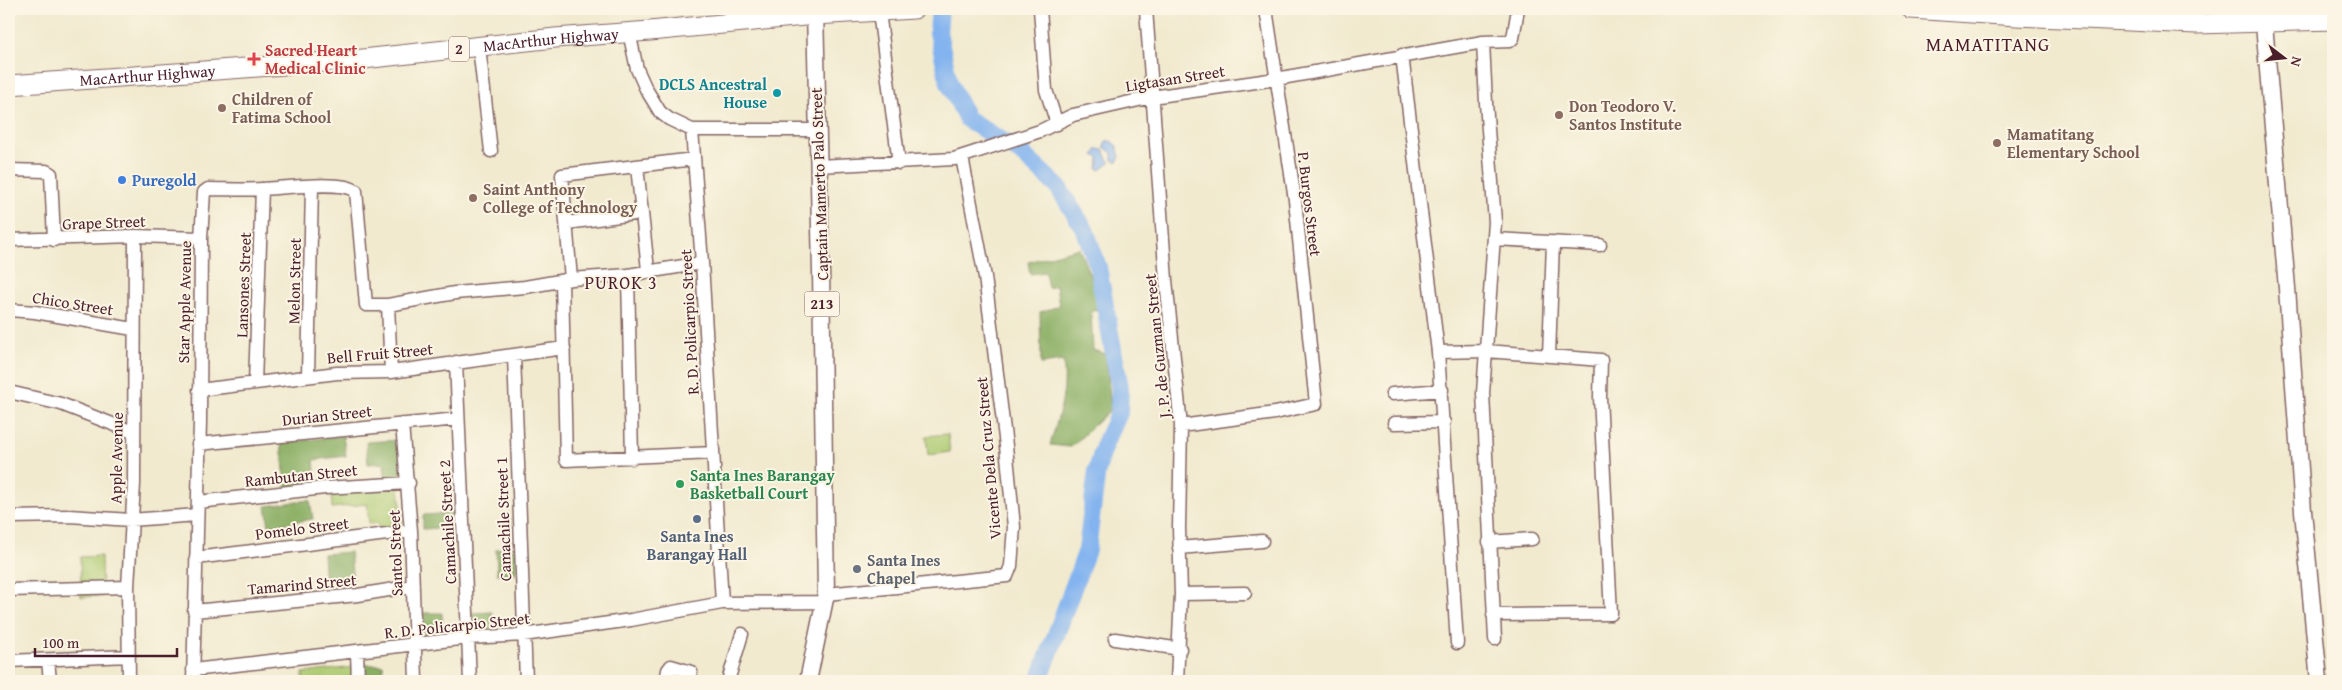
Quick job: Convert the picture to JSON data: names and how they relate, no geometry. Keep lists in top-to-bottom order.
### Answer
{
  "streets": {
    "highway": ["MacArthur Highway", "2"],
    "main road": ["Captain Mamerto Palo Street", "213"],
    "street": [
      "Ligtasan Street",
      "P. Burgos Street",
      "Grape Street",
      "Melon Street",
      "Lansones Street",
      "Star Apple Avenue",
      "Chico Street",
      "R. D. Policarpio Street",
      "J. P. de Guzman Street",
      "Bell Fruit Street",
      "Durian Street",
      "Apple Avenue",
      "Vicente Dela Cruz Street",
      "Rambutan Street",
      "Camachile Street 1",
      "Camachile Street 2",
      "Pomelo Street",
      "Santol Street",
      "Tamarind Street"
    ]
  },
  "crossings": [
    ["MacArthur Highway", "Captain Mamerto Palo Street"],
    ["Ligtasan Street", "Captain Mamerto Palo Street"],
    ["Ligtasan Street", "P. Burgos Street"],
    ["Ligtasan Street", "J. P. de Guzman Street"],
    ["Ligtasan Street", "Vicente Dela Cruz Street"],
    ["Captain Mamerto Palo Street", "R. D. Policarpio Street"],
    ["Captain Mamerto Palo Street", "Vicente Dela Cruz Street"],
    ["P. Burgos Street", "J. P. de Guzman Street"],
    ["Grape Street", "Star Apple Avenue"],
    ["Grape Street", "Apple Avenue"],
    ["Melon Street", "Star Apple Avenue"],
    ["Melon Street", "Bell Fruit Street"],
    ["Lansones Street", "Star Apple Avenue"],
    ["Lansones Street", "Bell Fruit Street"],
    ["Star Apple Avenue", "R. D. Policarpio Street"],
    ["Star Apple Avenue", "Bell Fruit Street"],
    ["Star Apple Avenue", "Durian Street"],
    ["Star Apple Avenue", "Rambutan Street"],
    ["Star Apple Avenue", "Pomelo Street"],
    ["Star Apple Avenue", "Tamarind Street"],
    ["Chico Street", "Apple Avenue"],
    ["R. D. Policarpio Street", "Vicente Dela Cruz Street"],
    ["R. D. Policarpio Street", "Camachile Street 1"],
    ["R. D. Policarpio Street", "Camachile Street 2"],
    ["R. D. Policarpio Street", "Santol Street"],
    ["Bell Fruit Street", "Camachile Street 1"],
    ["Bell Fruit Street", "Camachile Street 2"],
    ["Durian Street", "Camachile Street 2"],
    ["Durian Street", "Santol Street"],
    ["Rambutan Street", "Santol Street"],
    ["Pomelo Street", "Santol Street"],
    ["Santol Street", "Tamarind Street"]
  ],
  "districts": ["MAMATITANG", "PUROK 3"],
  "places": {
    "health": ["Sacred Heart Medical Clinic"],
    "other": [
      "DCLS Ancestral House",
      "Children of Fatima School",
      "Don Teodoro V. Santos Institute",
      "Mamatitang Elementary School",
      "Puregold",
      "Saint Anthony College of Technology",
      "Santa Ines Barangay Basketball Court",
      "Santa Ines Barangay Hall",
      "Santa Ines Chapel"
    ]
  },
  "scale_bar": "100 m",
  "north": "right"
}
